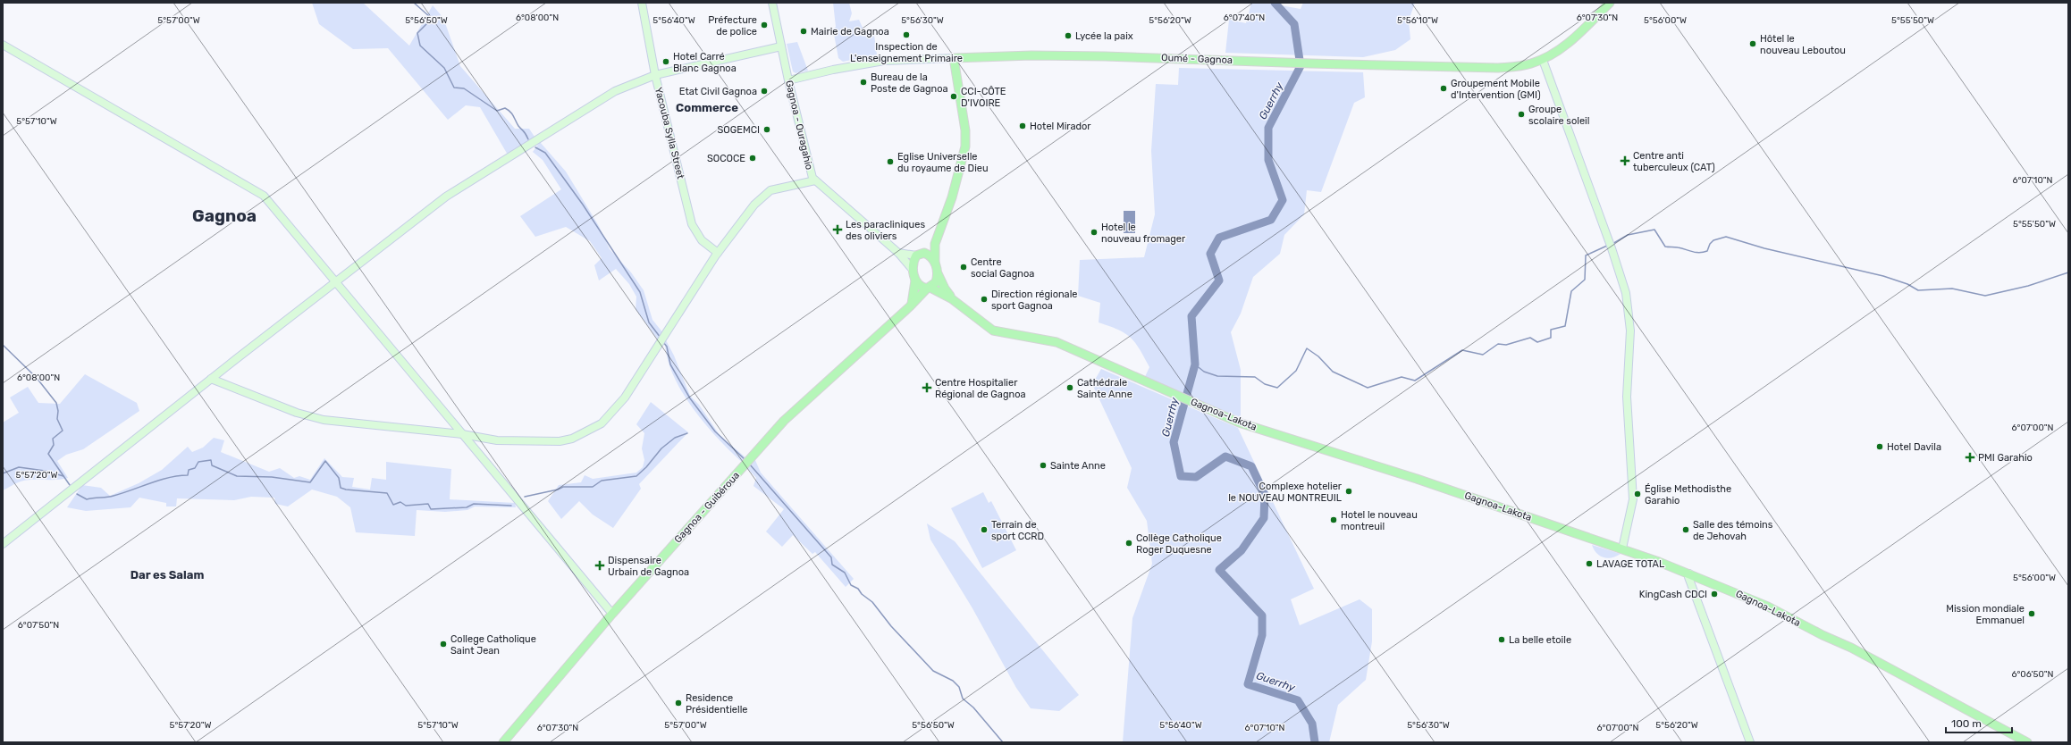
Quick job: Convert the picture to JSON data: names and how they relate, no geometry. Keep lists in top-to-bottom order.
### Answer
{
  "streets": {
    "main road": ["Oumé - Gagnoa", "Gagnoa-Lakota", "Gagnoa - Guibéroua"],
    "street": ["Gagnoa - Ouragahio", "Yacouba Sylla Street"]
  },
  "crossings": [
    ["Gagnoa - Ouragahio", "Gagnoa-Lakota"],
    ["Gagnoa - Ouragahio", "Gagnoa - Guibéroua"],
    ["Gagnoa-Lakota", "Gagnoa - Guibéroua"]
  ],
  "districts": ["Commerce", "Gagnoa", "Dar es Salam"],
  "water": ["Guerrhy"],
  "places": {
    "other": [
      "Préfecture de police",
      "Mairie de Gagnoa",
      "Inspection de L'enseignement Primaire",
      "Lycée la paix",
      "Hôtel le nouveau Leboutou",
      "Hotel Carré Blanc Gagnoa",
      "Bureau de la Poste de Gagnoa",
      "Groupement Mobile d'Intervention (GMI)",
      "Etat Civil Gagnoa",
      "CCI-CÔTE D'IVOIRE",
      "Groupe scolaire soleil",
      "Hotel Mirador",
      "SOGEMCI",
      "SOCOCE",
      "Eglise Universelle du royaume de Dieu",
      "Hotel le nouveau fromager",
      "Centre social Gagnoa",
      "Direction régionale sport Gagnoa",
      "Cathédrale Sainte Anne",
      "Hotel Davila",
      "Sainte Anne",
      "Complexe hotelier le NOUVEAU MONTREUIL",
      "Église Methodisthe Garahio",
      "Hotel le nouveau montreuil",
      "Terrain de sport CCRD",
      "Salle des témoins de Jehovah",
      "Collège Catholique Roger Duquesne",
      "LAVAGE TOTAL",
      "KingCash CDCI",
      "Mission mondiale Emmanuel",
      "La belle etoile",
      "College Catholique Saint Jean",
      "Residence Présidentielle"
    ],
    "health": [
      "Centre anti tuberculeux (CAT)",
      "Les paracliniques des oliviers",
      "Centre Hospitalier Régional de Gagnoa",
      "PMI Garahio",
      "Dispensaire Urbain de Gagnoa"
    ]
  },
  "scale_bar": "100 m",
  "coordinates": [
    "6°08'00\"N",
    "6°07'40\"N",
    "6°07'30\"N",
    "5°55'50\"W",
    "5°57'00\"W",
    "5°56'50\"W",
    "5°56'40\"W",
    "5°56'30\"W",
    "5°56'20\"W",
    "5°56'10\"W",
    "5°56'00\"W",
    "5°57'10\"W",
    "6°07'10\"N",
    "6°07'00\"N",
    "5°57'20\"W",
    "6°07'50\"N",
    "6°06'50\"N"
  ]
}
